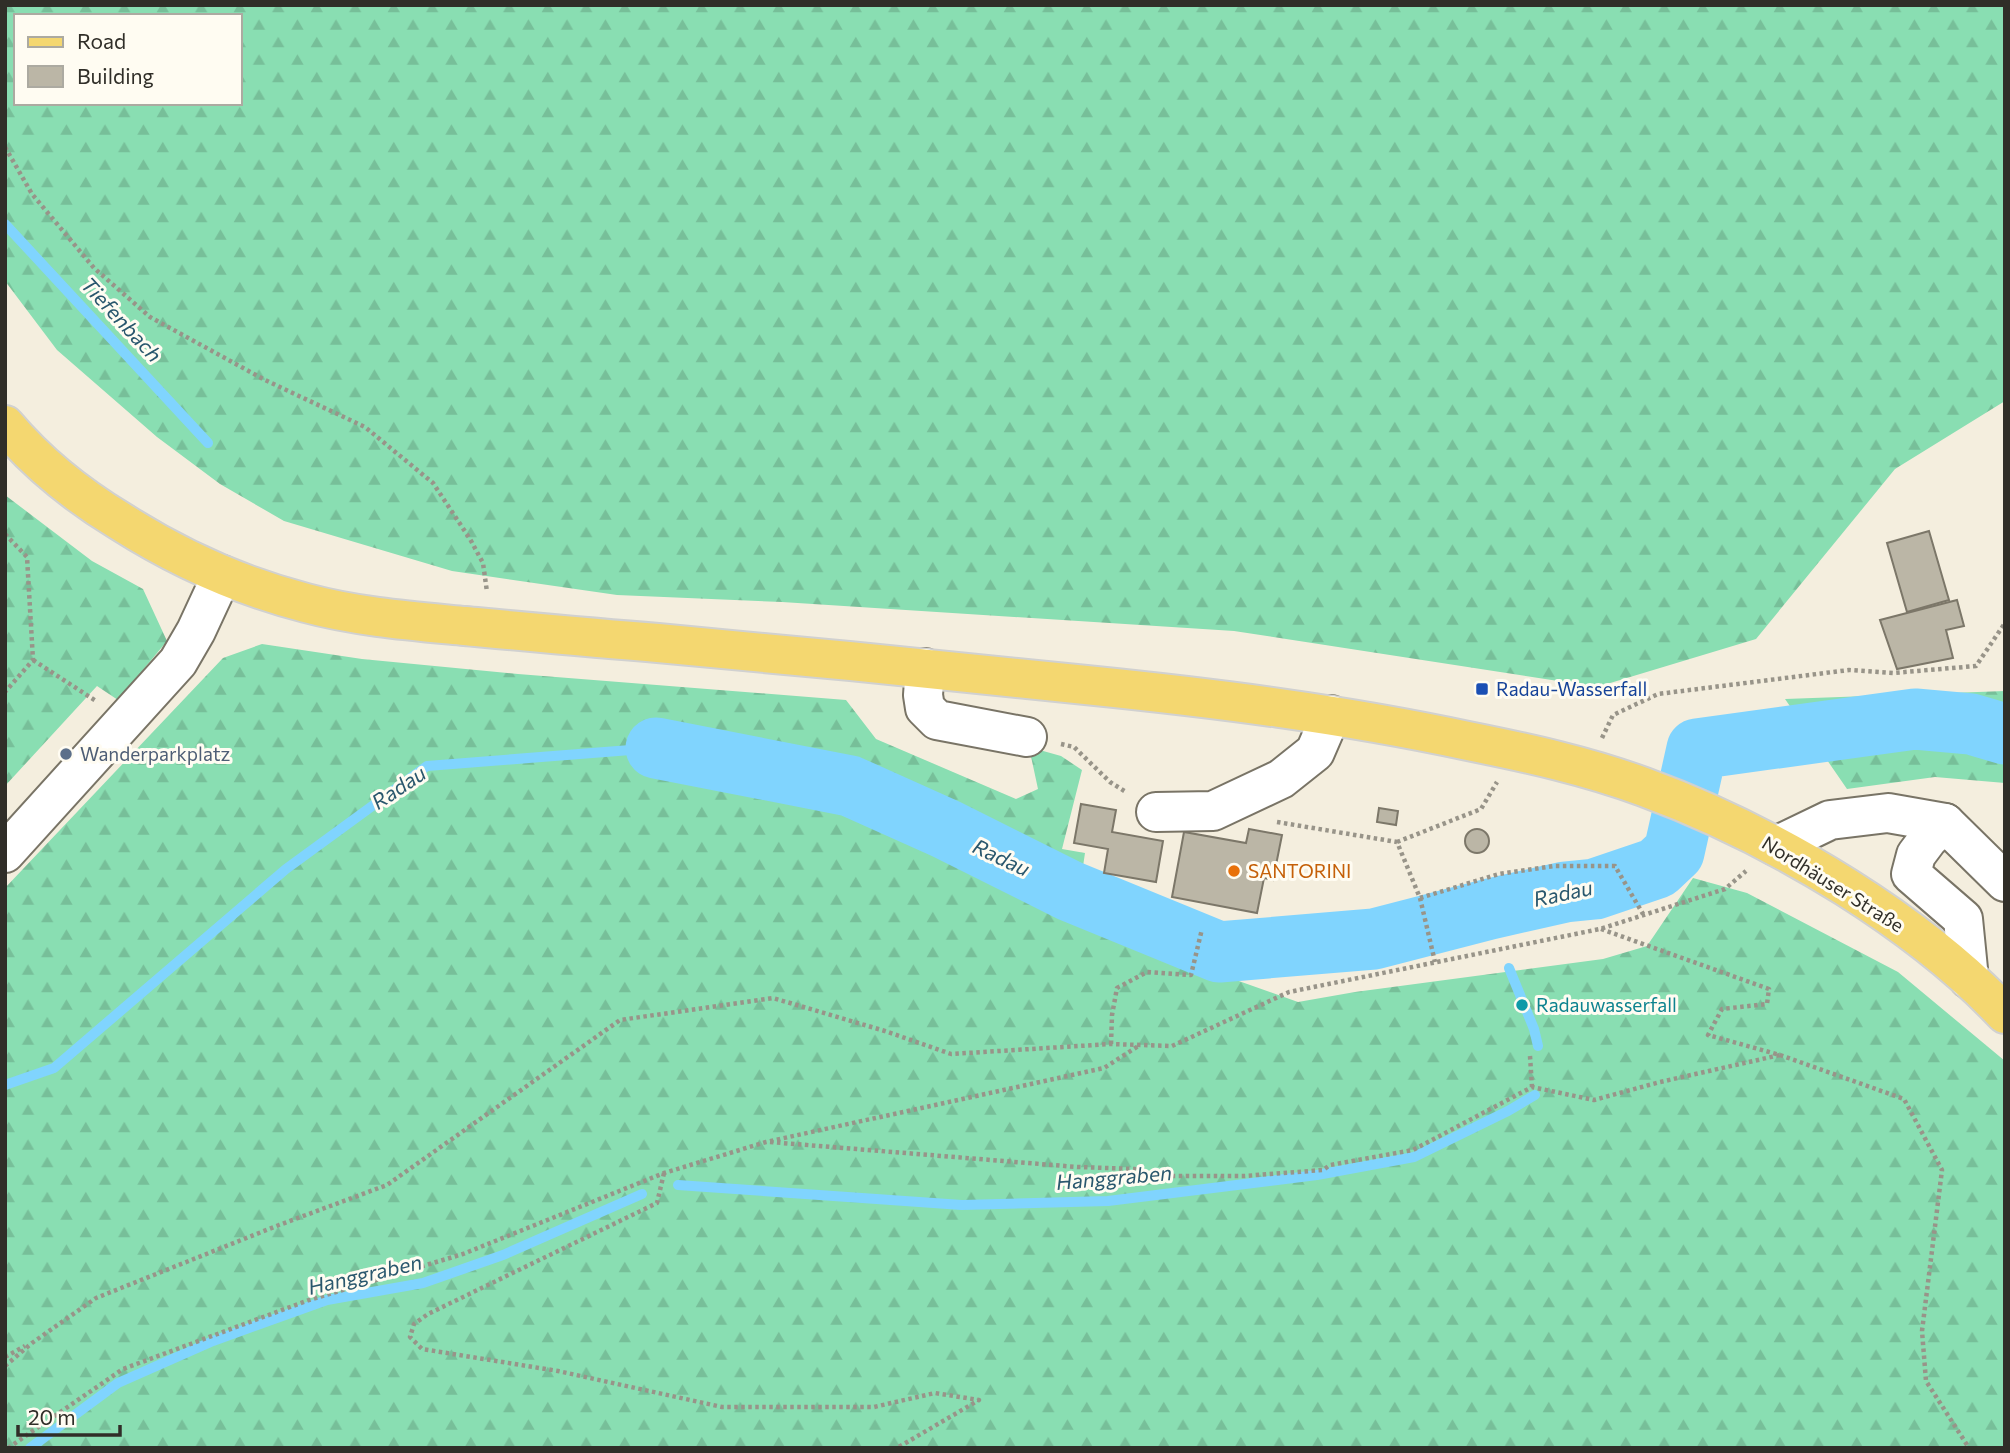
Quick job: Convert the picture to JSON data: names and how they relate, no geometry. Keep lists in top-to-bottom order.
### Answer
{
  "streets": {
    "main road": ["Nordhäuser Straße"]
  },
  "water": ["Tiefenbach", "Radau", "Hanggraben"],
  "places": {
    "transit": ["Radau-Wasserfall"],
    "other": ["Wanderparkplatz", "SANTORINI", "Radauwasserfall"]
  },
  "legend": ["Road", "Building"],
  "scale_bar": "20 m"
}
